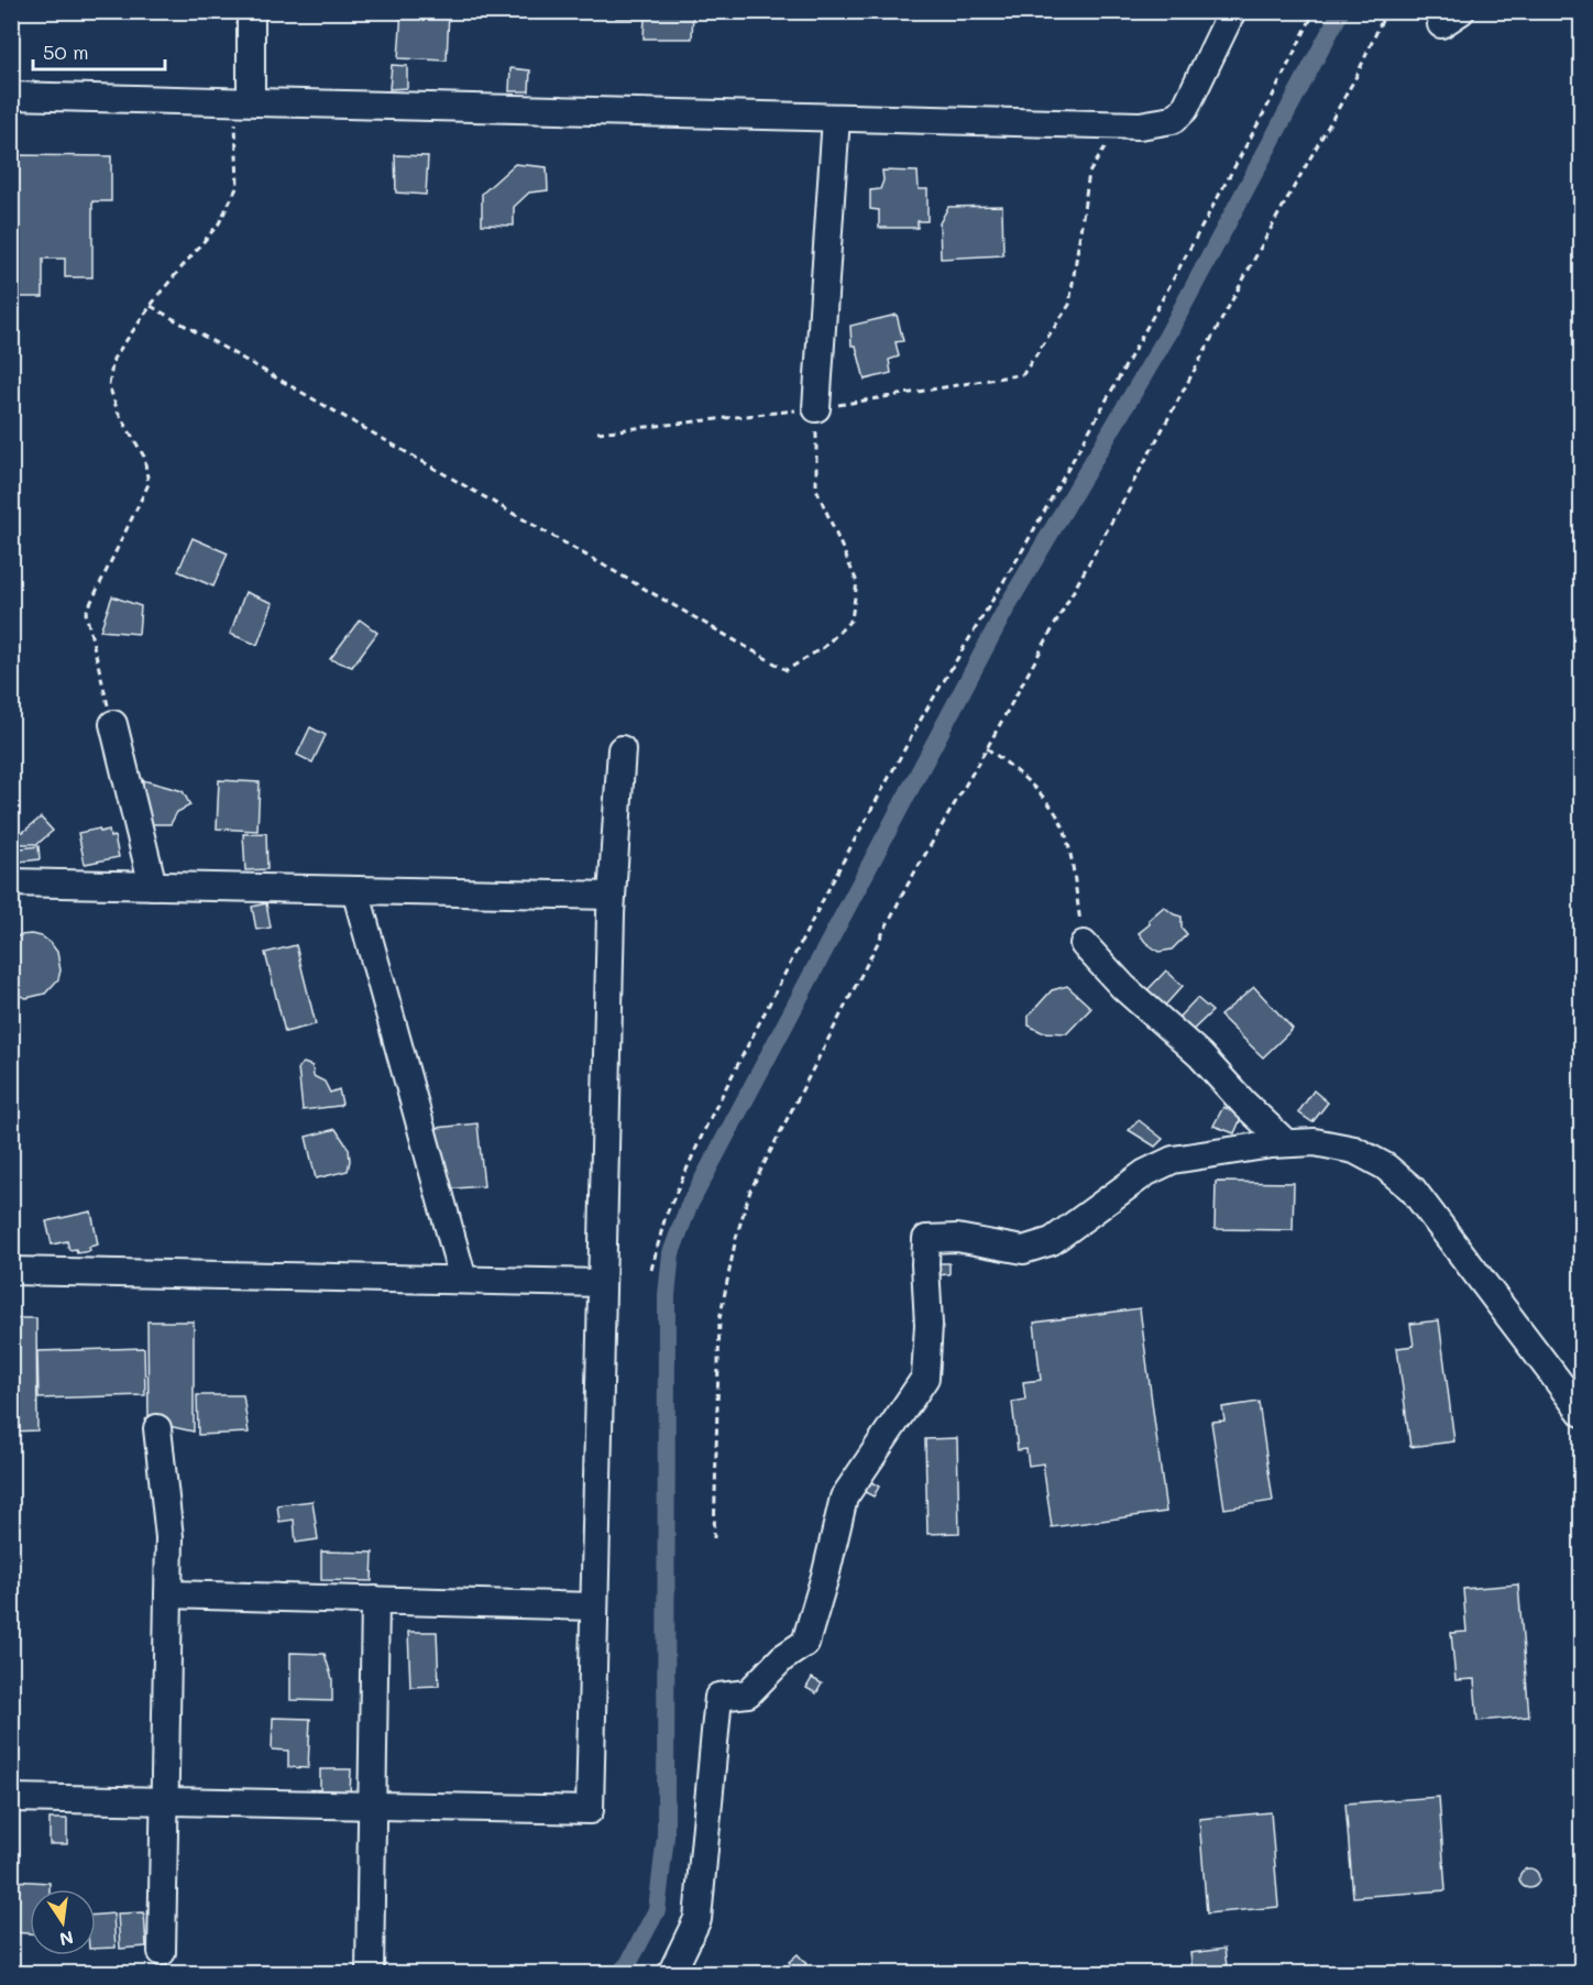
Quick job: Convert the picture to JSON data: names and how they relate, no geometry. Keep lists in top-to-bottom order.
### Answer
{
  "scale_bar": "50 m",
  "north": "bottom"
}
